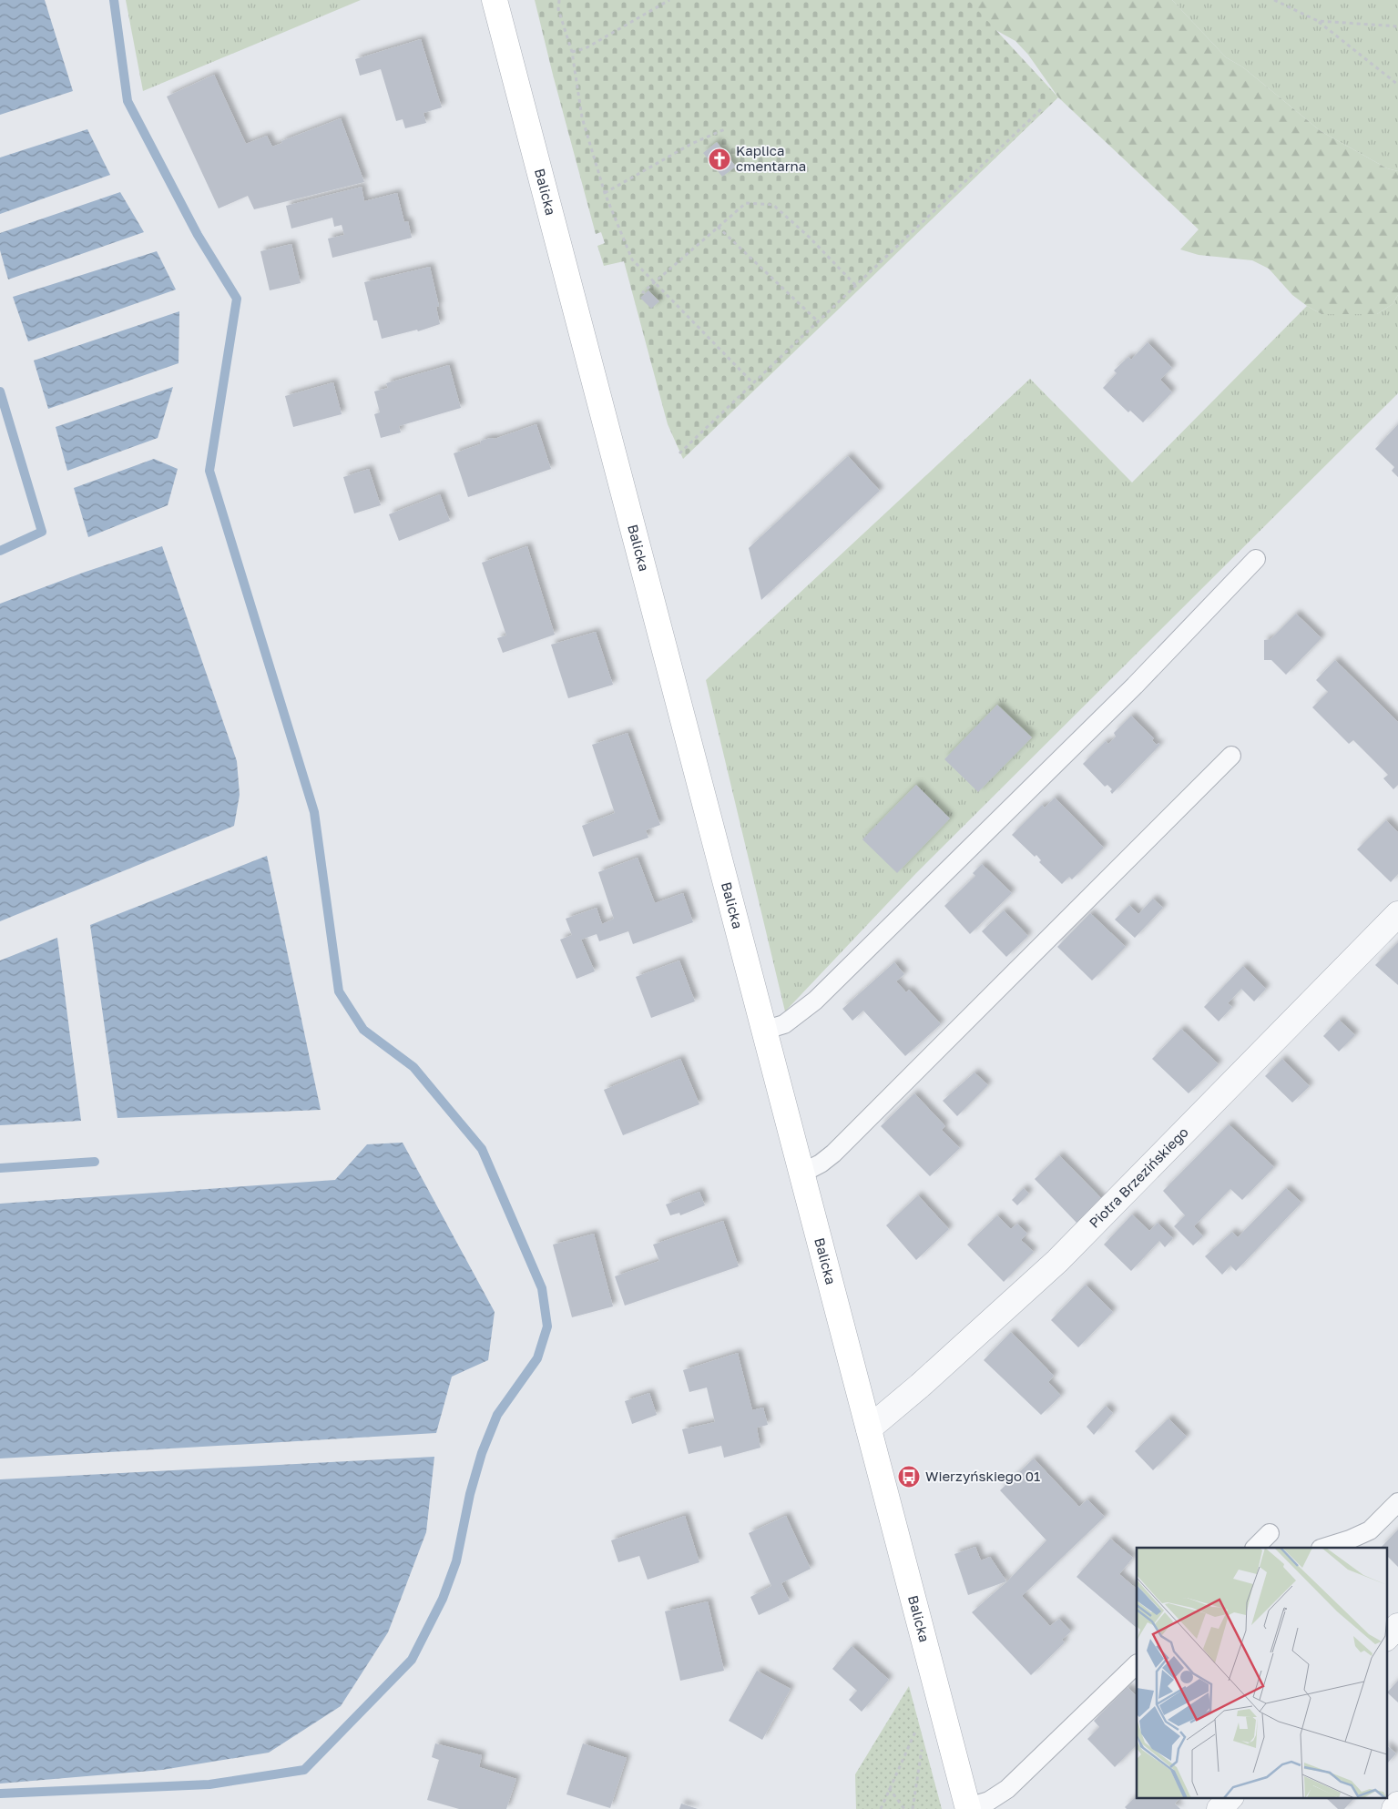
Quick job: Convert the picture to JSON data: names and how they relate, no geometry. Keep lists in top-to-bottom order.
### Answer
{
  "streets": {
    "street": ["Balicka", "Piotra Brzezińskiego"]
  },
  "crossings": [
    ["Balicka", "Piotra Brzezińskiego"]
  ],
  "places": {
    "church": ["Kaplica cmentarna"],
    "bus stop": ["Wierzyńskiego 01"]
  }
}
